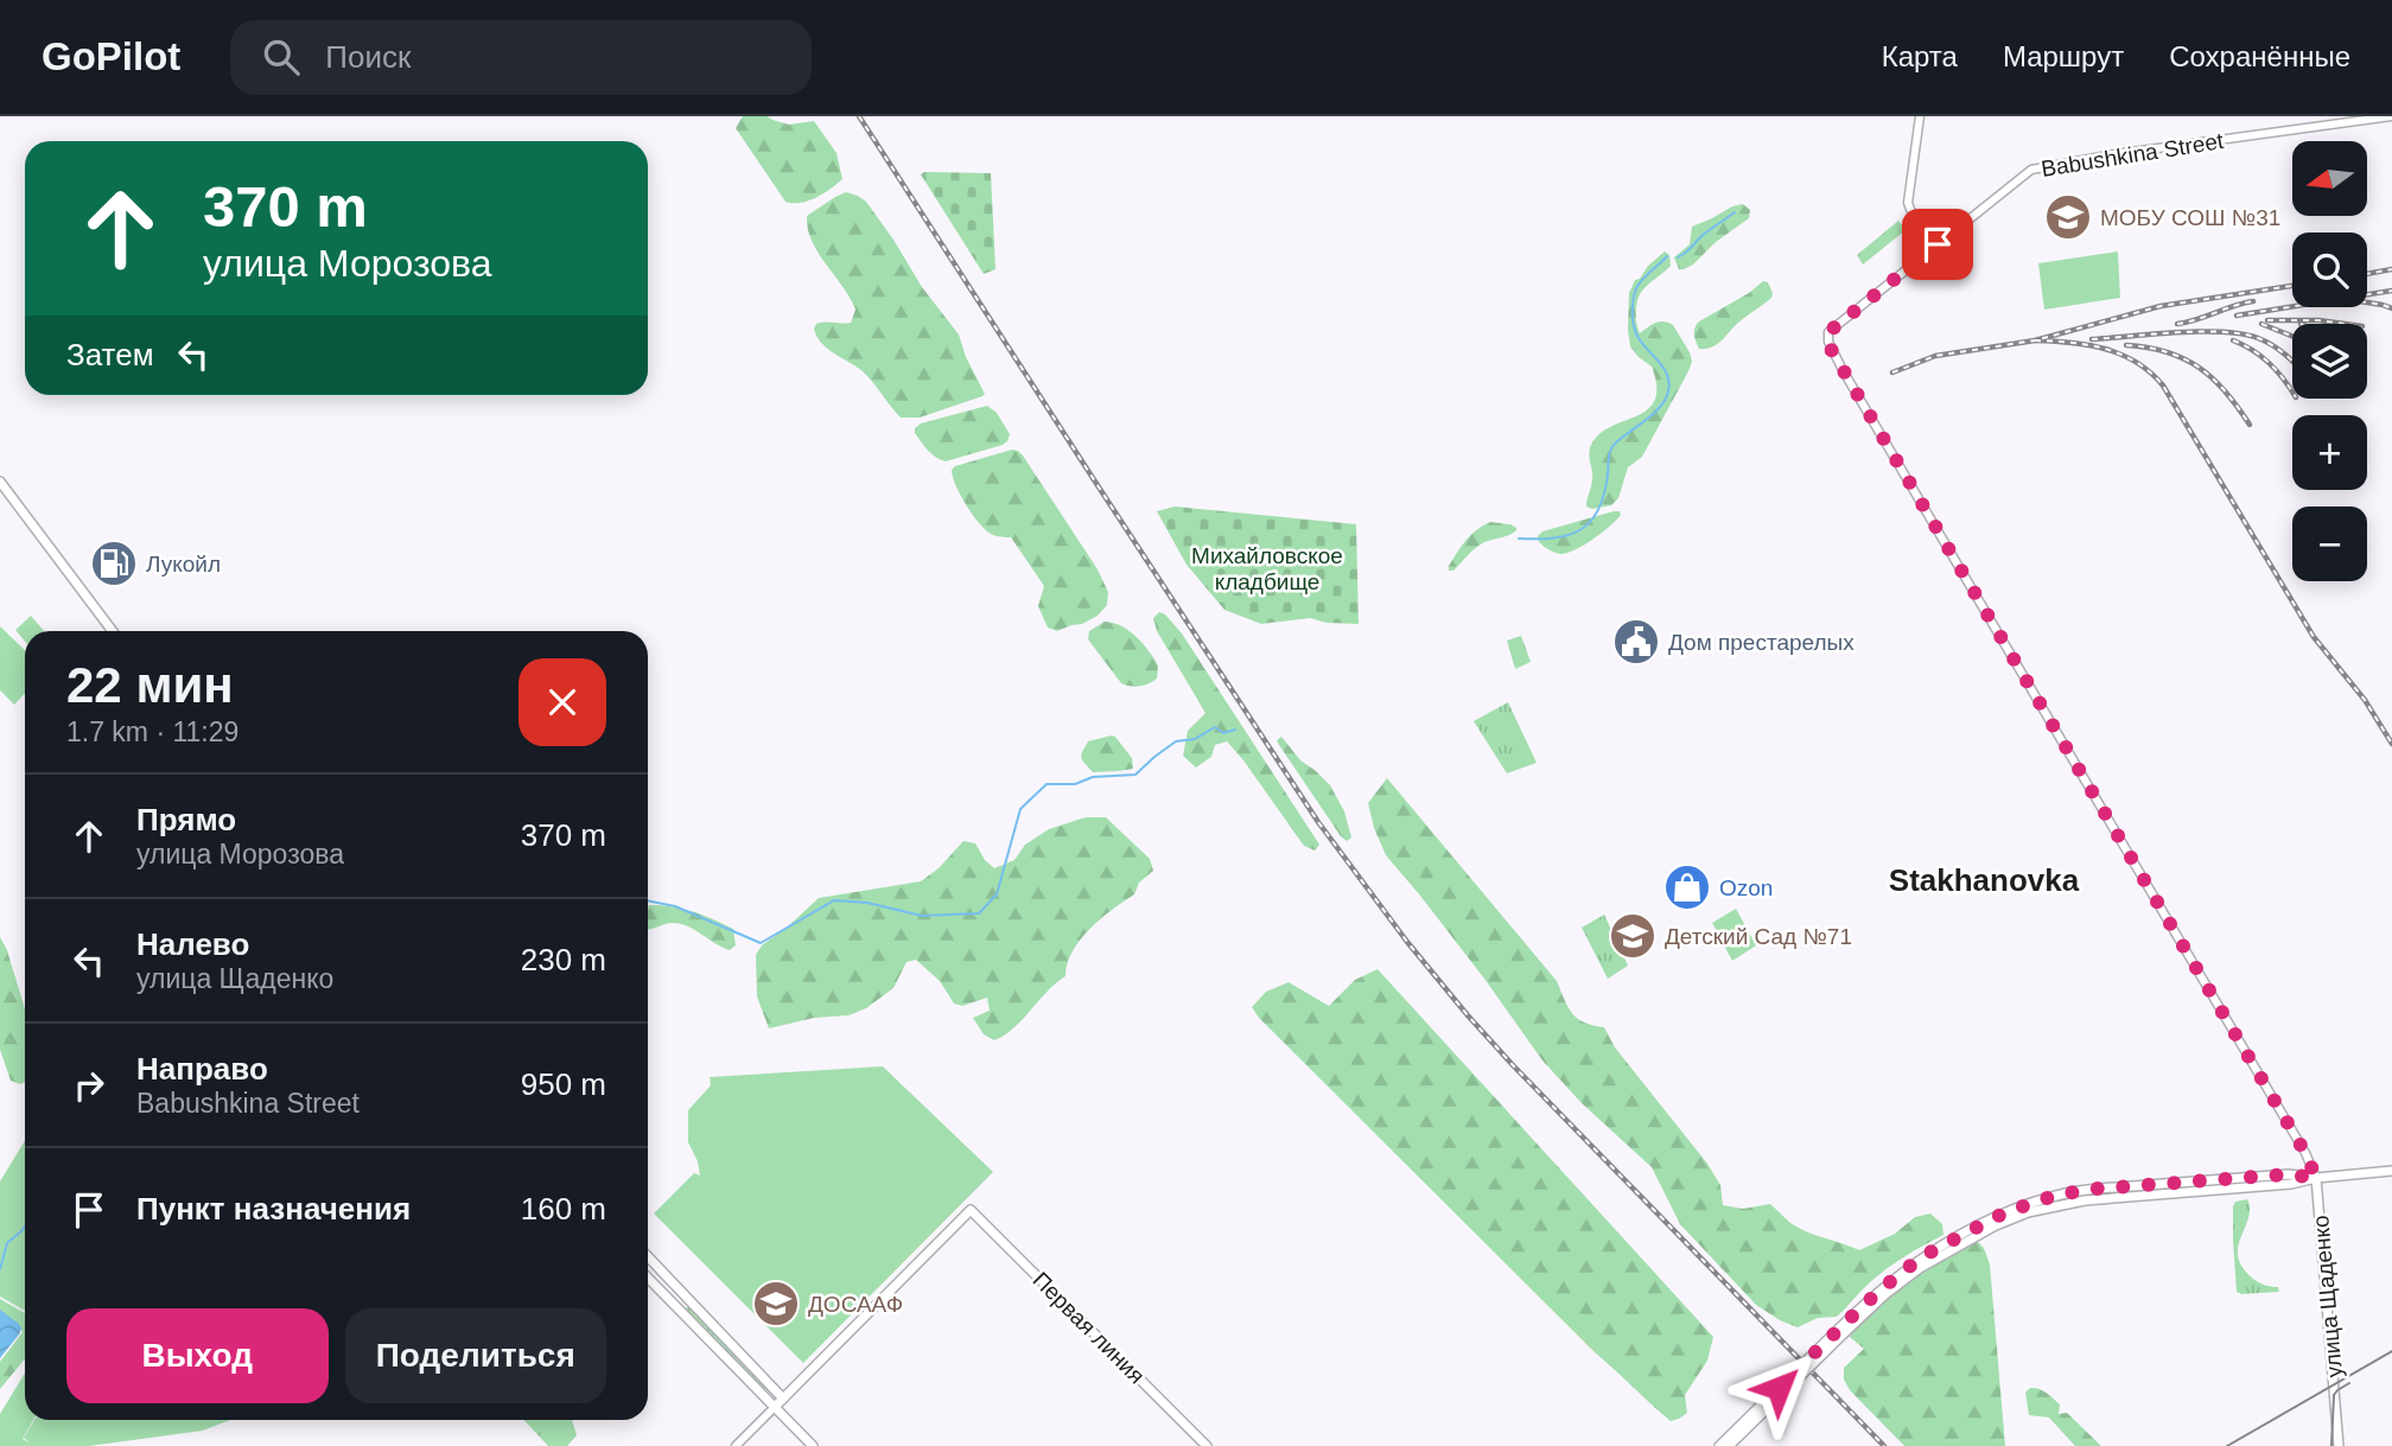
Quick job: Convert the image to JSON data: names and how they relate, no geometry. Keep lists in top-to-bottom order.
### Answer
{
  "streets": {
    "main road": ["улица Щаденко", "Первая линия"],
    "street": ["Babushkina Street"]
  },
  "crossings": [
    ["Babushkina Street", "улица Щаденко"]
  ],
  "districts": ["Stakhanovka"],
  "parks": ["Михайловское кладбище"],
  "places": {
    "school or university": ["МОБУ СОШ №31", "Детский Сад №71", "ДОСААФ"],
    "fuel station": ["Лукойл"],
    "public building": ["Дом престарелых"],
    "shop": ["Ozon"]
  },
  "north": "left",
  "page": {
    "header": "GoPilot",
    "search": "Поиск",
    "nav": ["Карта", "Маршрут", "Сохранённые"],
    "map_buttons": ["+", "−"],
    "turn": ["370 m", "улица Морозова"],
    "then": "Затем",
    "heading": ["22 мин", "1.7 km · 11:29"],
    "list": [
      {
        "name": "Прямо",
        "note": "улица Морозова",
        "value": "370 m"
      },
      {
        "name": "Налево",
        "note": "улица Щаденко",
        "value": "230 m"
      },
      {
        "name": "Направо",
        "note": "Babushkina Street",
        "value": "950 m"
      },
      {
        "name": "Пункт назначения",
        "value": "160 m"
      }
    ],
    "buttons": ["Выход", "Поделиться"]
  }
}
